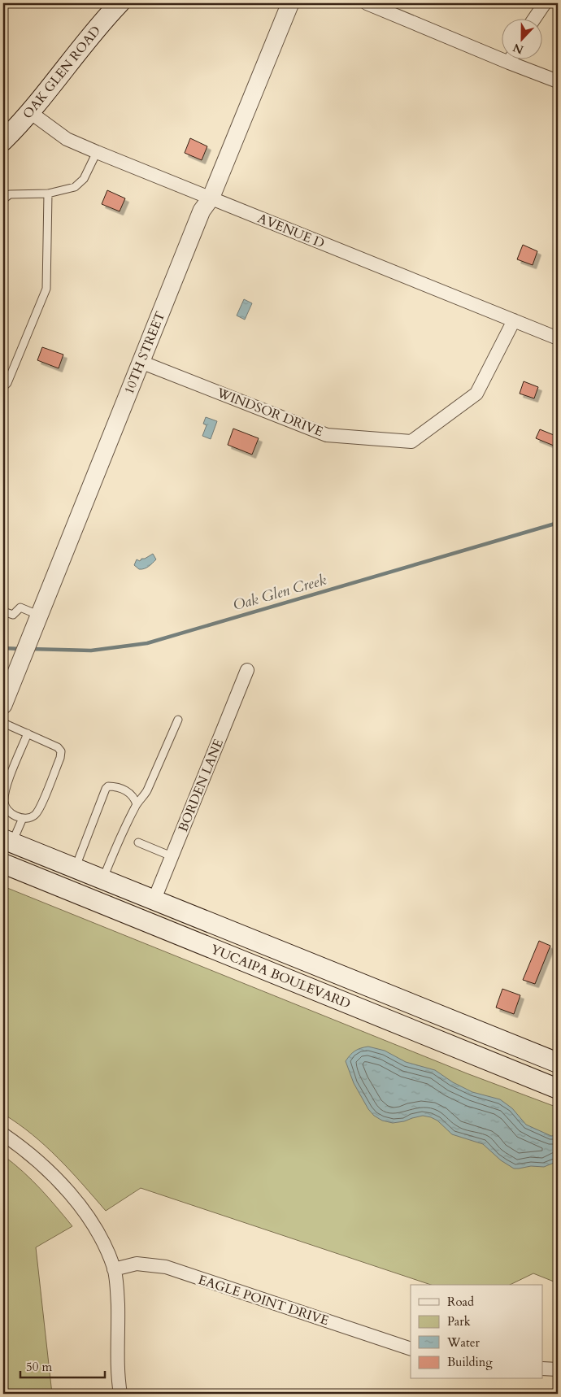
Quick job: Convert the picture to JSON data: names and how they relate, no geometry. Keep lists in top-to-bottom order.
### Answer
{
  "streets": {
    "main road": ["OAK GLEN ROAD", "YUCAIPA BOULEVARD"],
    "street": [
      "AVENUE D",
      "10TH STREET",
      "WINDSOR DRIVE",
      "BORDEN LANE",
      "EAGLE POINT DRIVE"
    ]
  },
  "crossings": [
    ["OAK GLEN ROAD", "AVENUE D"],
    ["AVENUE D", "10TH STREET"],
    ["AVENUE D", "WINDSOR DRIVE"],
    ["10TH STREET", "WINDSOR DRIVE"],
    ["BORDEN LANE", "YUCAIPA BOULEVARD"]
  ],
  "water": ["Oak Glen Creek"],
  "legend": [
    "Road",
    "Park",
    "Water",
    "Building"
  ],
  "scale_bar": "50 m",
  "north": "bottom"
}
